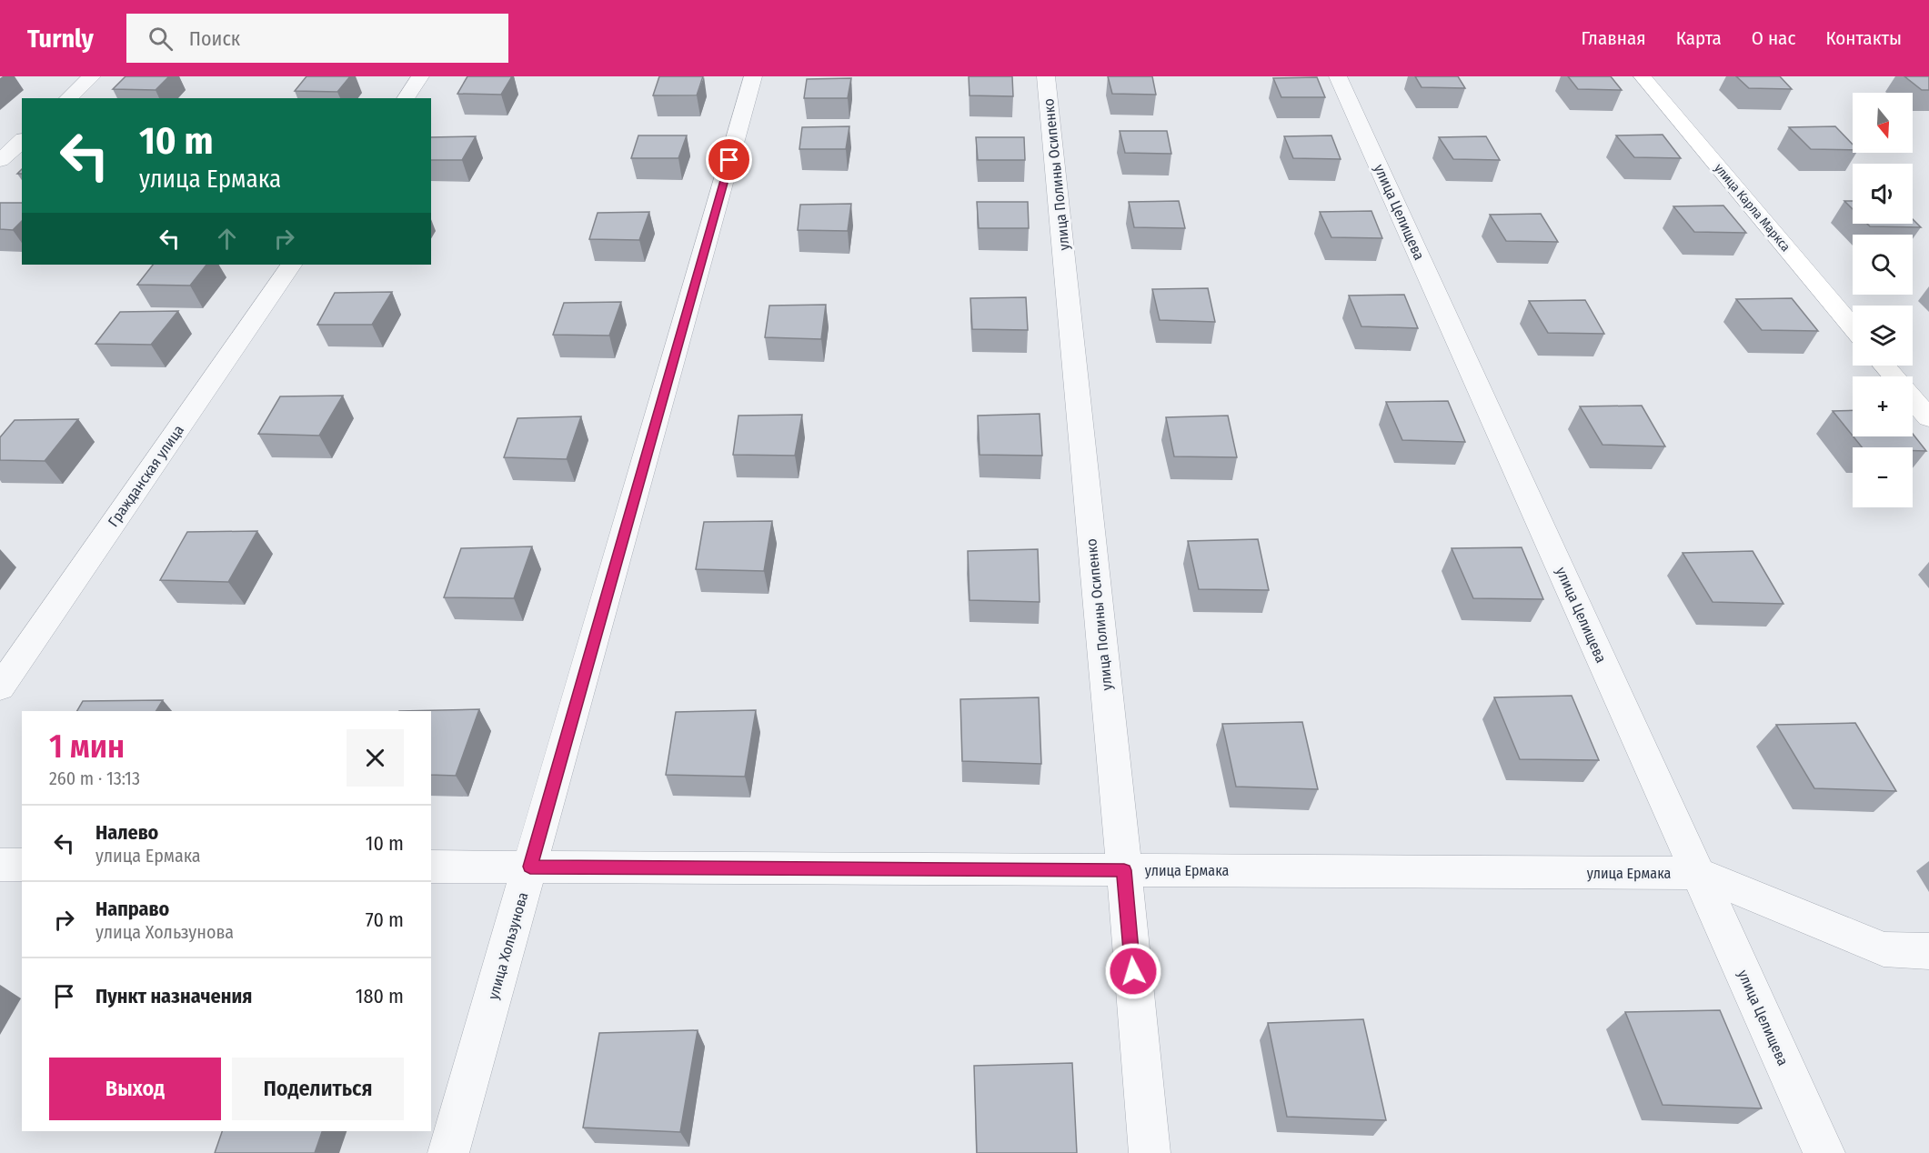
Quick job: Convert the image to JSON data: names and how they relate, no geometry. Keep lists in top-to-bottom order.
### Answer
{
  "streets": {
    "main road": ["улица Карла Маркса"],
    "street": [
      "улица Полины Осипенко",
      "улица Целищева",
      "Гражданская улица",
      "улица Ермака",
      "улица Хользунова"
    ]
  },
  "crossings": [
    ["улица Полины Осипенко", "улица Ермака"],
    ["улица Целищева", "улица Ермака"],
    ["улица Ермака", "улица Хользунова"]
  ],
  "north": "bottom",
  "page": {
    "header": "Turnly",
    "search": "Поиск",
    "nav": [
      "Главная",
      "Карта",
      "О нас",
      "Контакты"
    ],
    "map_buttons": ["+", "−"],
    "turn": ["10 m", "улица Ермака"],
    "heading": ["1 мин", "260 m · 13:13"],
    "list": [
      {
        "name": "Налево",
        "note": "улица Ермака",
        "value": "10 m"
      },
      {
        "name": "Направо",
        "note": "улица Хользунова",
        "value": "70 m"
      },
      {
        "name": "Пункт назначения",
        "value": "180 m"
      }
    ],
    "buttons": ["Выход", "Поделиться"]
  }
}
